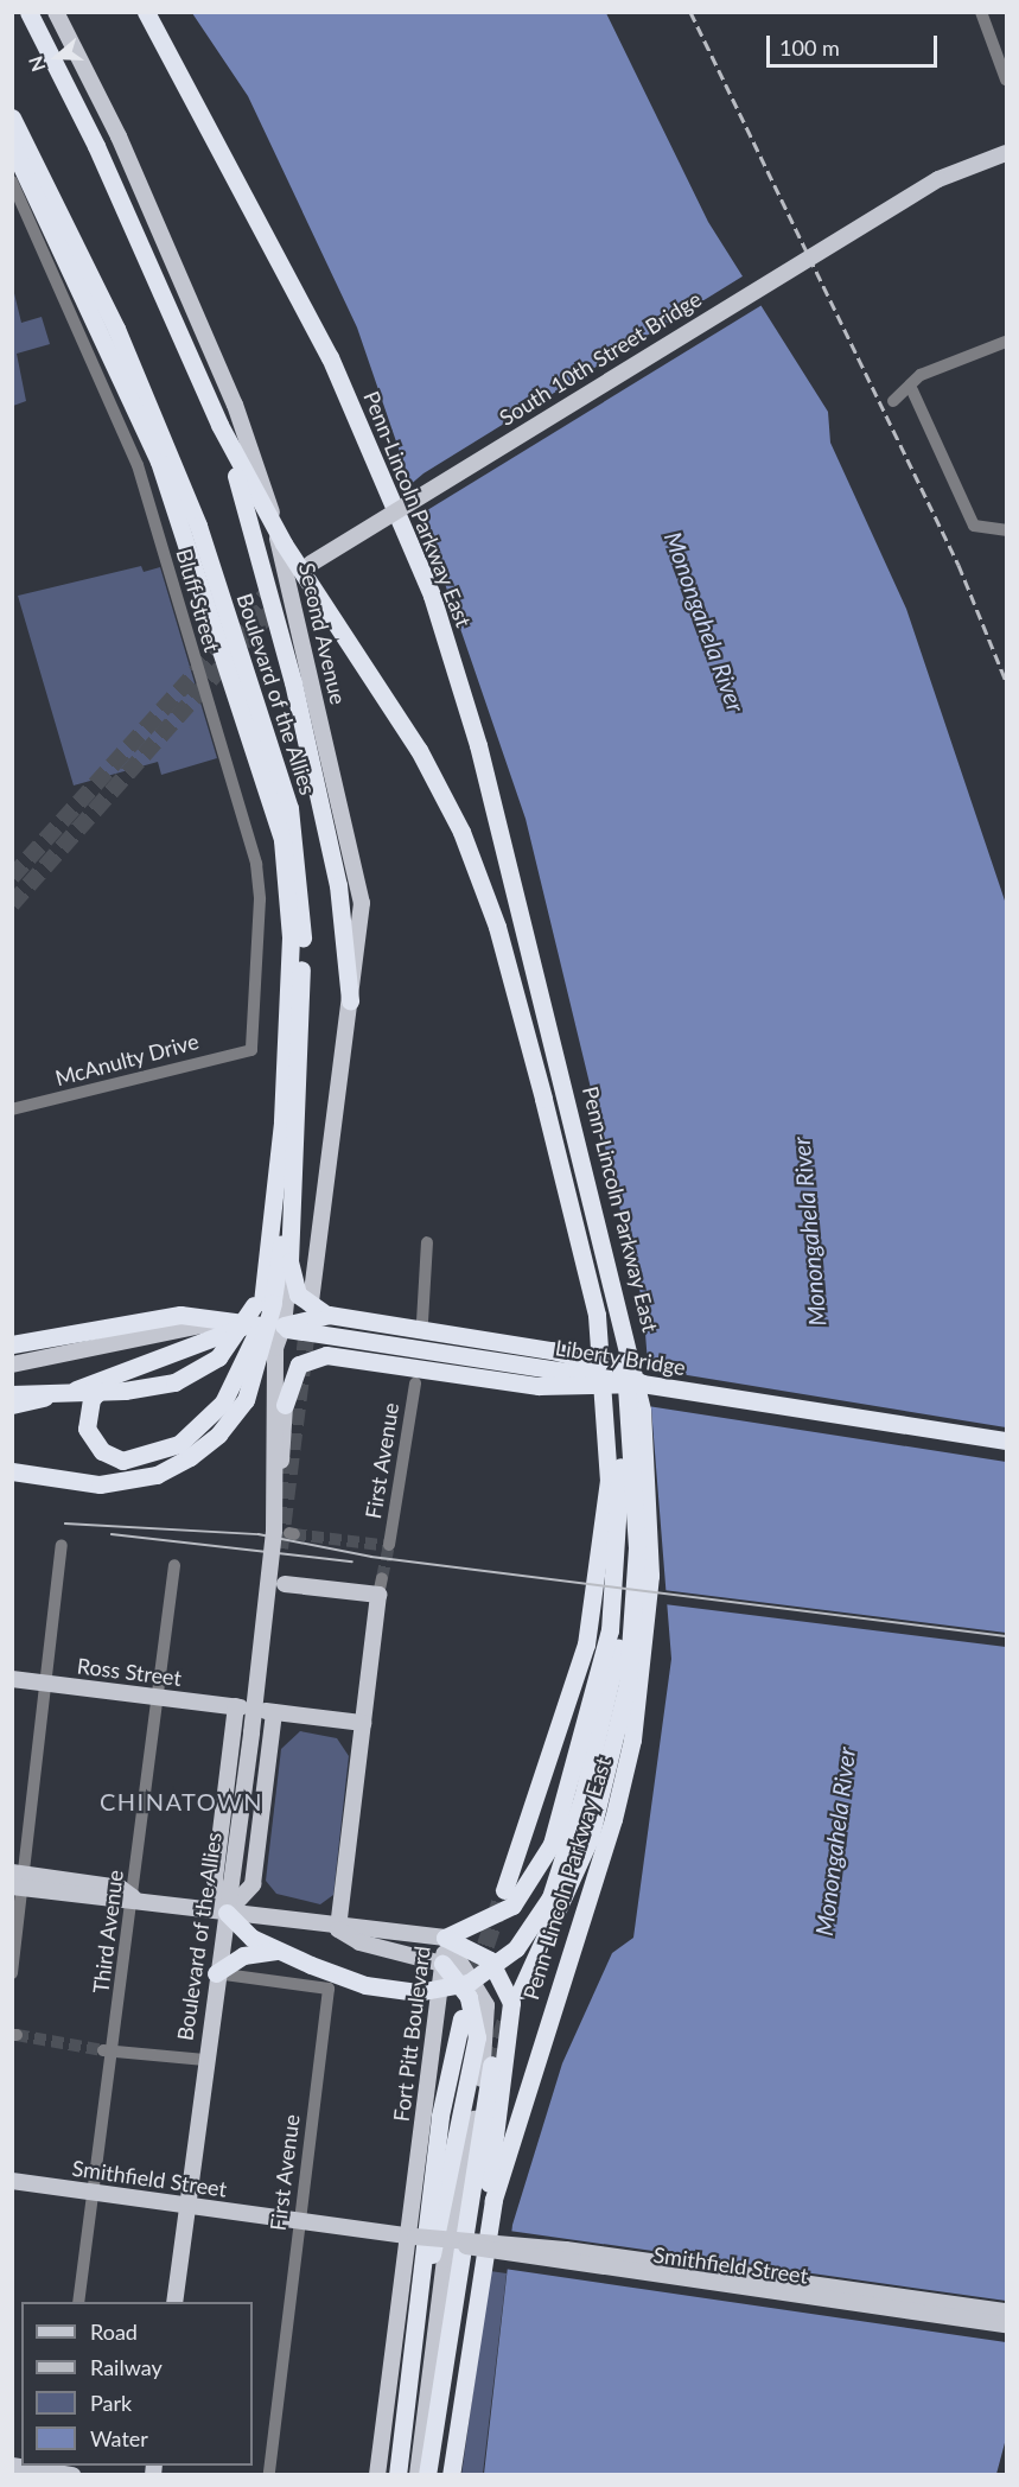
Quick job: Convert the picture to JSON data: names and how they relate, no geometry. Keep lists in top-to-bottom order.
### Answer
{
  "streets": {
    "highway": ["Penn-Lincoln Parkway East", "Boulevard of the Allies", "Liberty Bridge"],
    "main road": [
      "South 10th Street Bridge",
      "Second Avenue",
      "Ross Street",
      "Fort Pitt Boulevard",
      "Smithfield Street"
    ],
    "street": [
      "Bluff Street",
      "McAnulty Drive",
      "First Avenue",
      "Third Avenue"
    ]
  },
  "crossings": [
    ["South 10th Street Bridge", "Second Avenue"],
    ["Bluff Street", "McAnulty Drive"],
    ["Boulevard of the Allies", "Liberty Bridge"],
    ["Boulevard of the Allies", "First Avenue"],
    ["Boulevard of the Allies", "Ross Street"],
    ["Boulevard of the Allies", "Smithfield Street"],
    ["First Avenue", "Smithfield Street"],
    ["Ross Street", "Third Avenue"],
    ["Third Avenue", "Smithfield Street"],
    ["Fort Pitt Boulevard", "Smithfield Street"]
  ],
  "districts": ["CHINATOWN"],
  "water": ["Monongahela River"],
  "legend": [
    "Road",
    "Railway",
    "Park",
    "Water"
  ],
  "scale_bar": "100 m",
  "north": "left"
}
